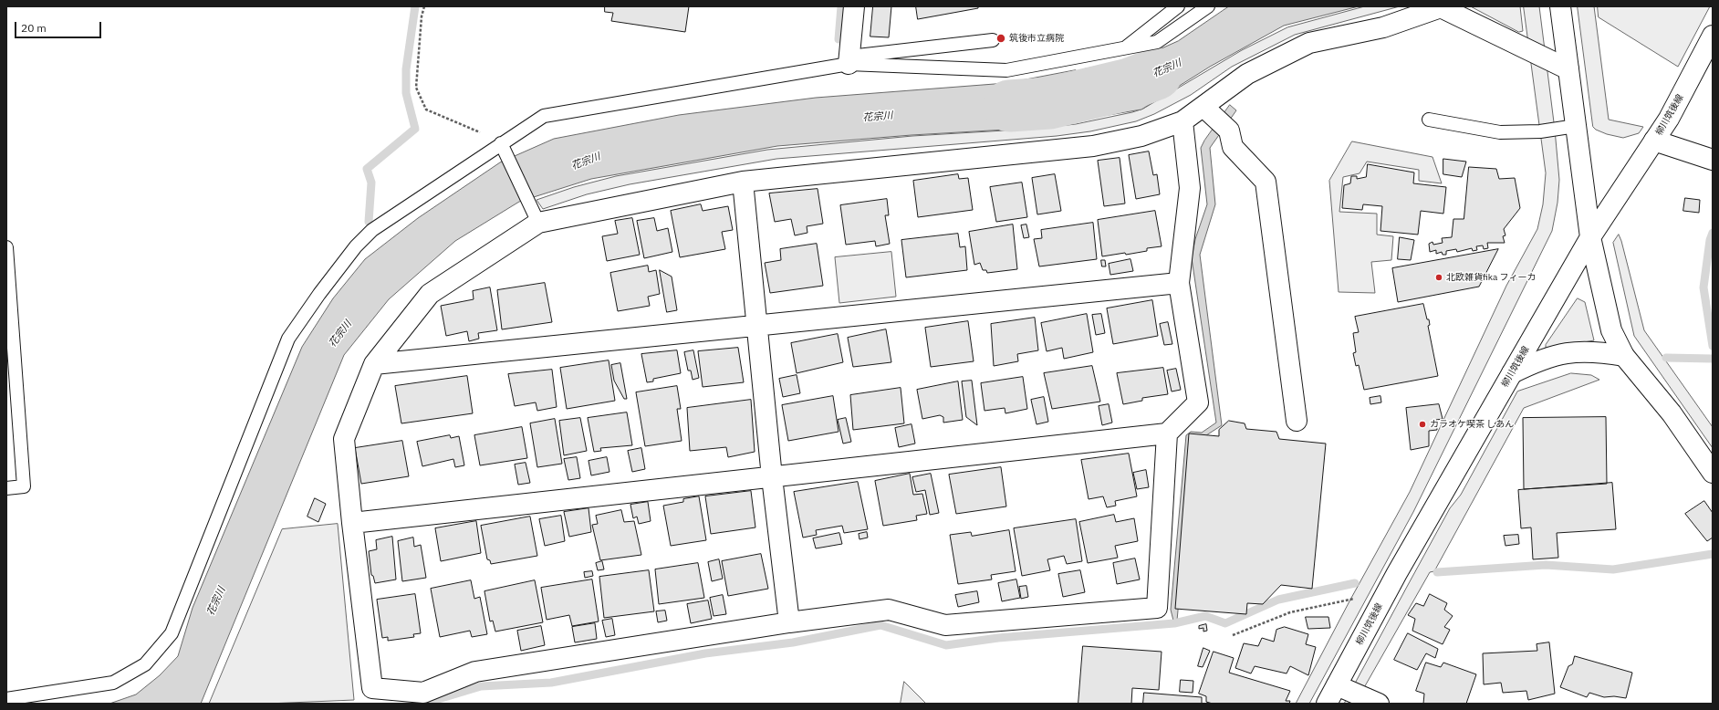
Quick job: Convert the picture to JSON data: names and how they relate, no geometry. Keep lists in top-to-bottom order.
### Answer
{
  "streets": {
    "street": ["柳川筑後線"]
  },
  "water": ["花宗川"],
  "places": ["筑後市立病院", "北欧雑貨fika フィーカ", "カラオケ喫茶 しあん"],
  "scale_bar": "20 m"
}
